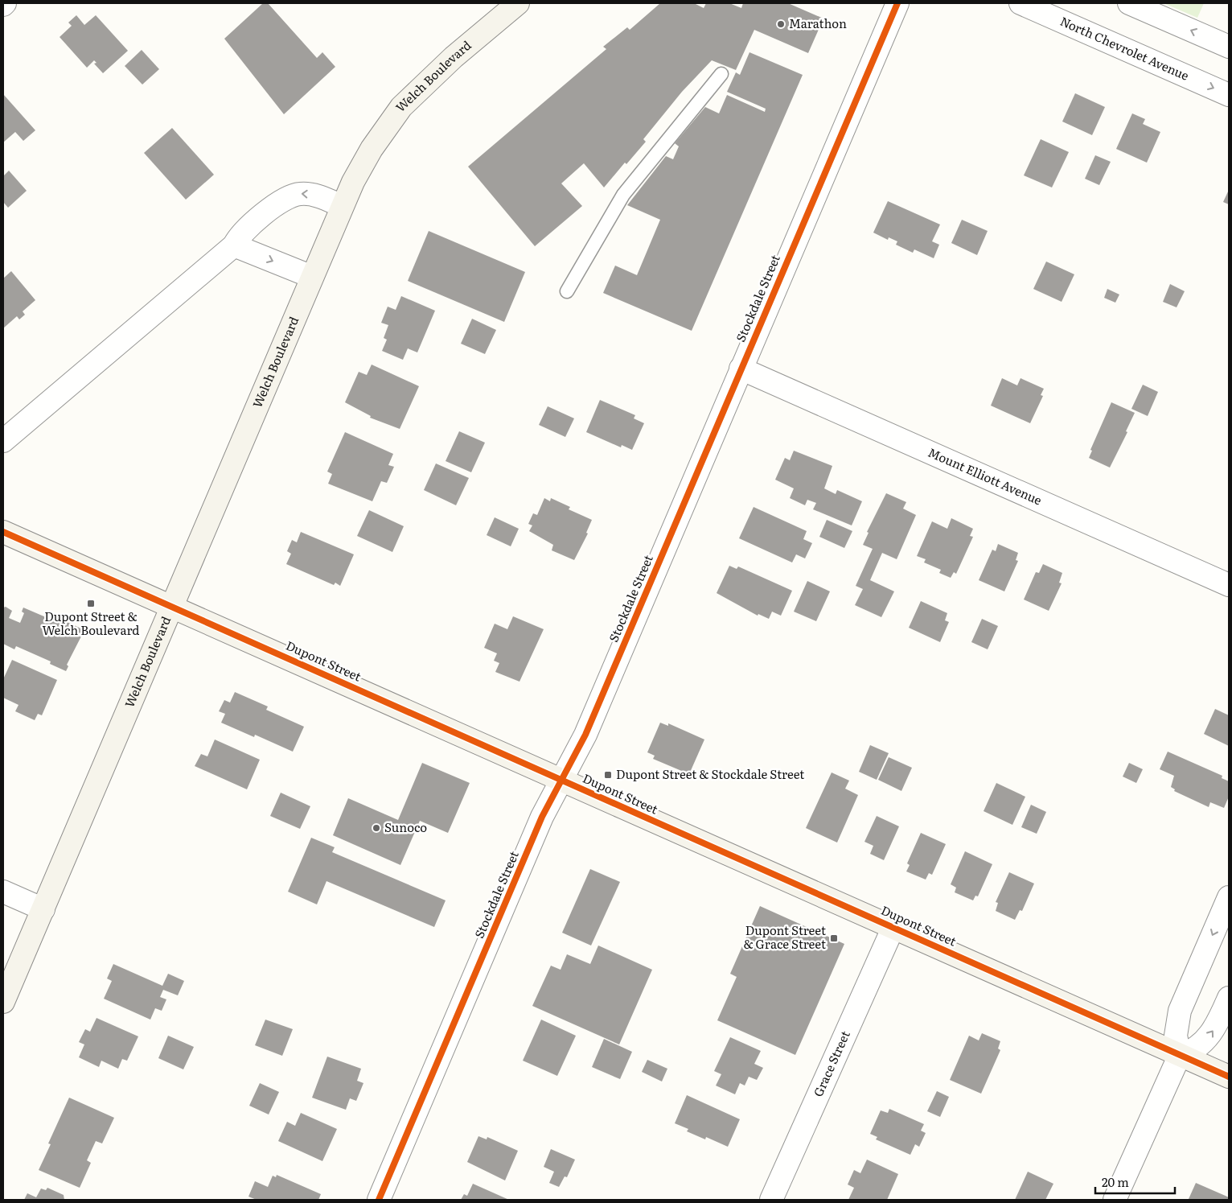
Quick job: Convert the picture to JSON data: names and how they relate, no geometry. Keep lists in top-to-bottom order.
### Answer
{
  "streets": {
    "street": [
      "North Chevrolet Avenue",
      "Welch Boulevard",
      "Stockdale Street",
      "Mount Elliott Avenue",
      "Dupont Street",
      "Grace Street"
    ]
  },
  "crossings": [
    ["Welch Boulevard", "Dupont Street"],
    ["Stockdale Street", "Mount Elliott Avenue"],
    ["Stockdale Street", "Dupont Street"],
    ["Dupont Street", "Grace Street"]
  ],
  "places": {
    "other": ["Marathon", "Sunoco"],
    "transit": ["Dupont Street & Welch Boulevard", "Dupont Street & Stockdale Street", "Dupont Street & Grace Street"]
  },
  "scale_bar": "20 m"
}
